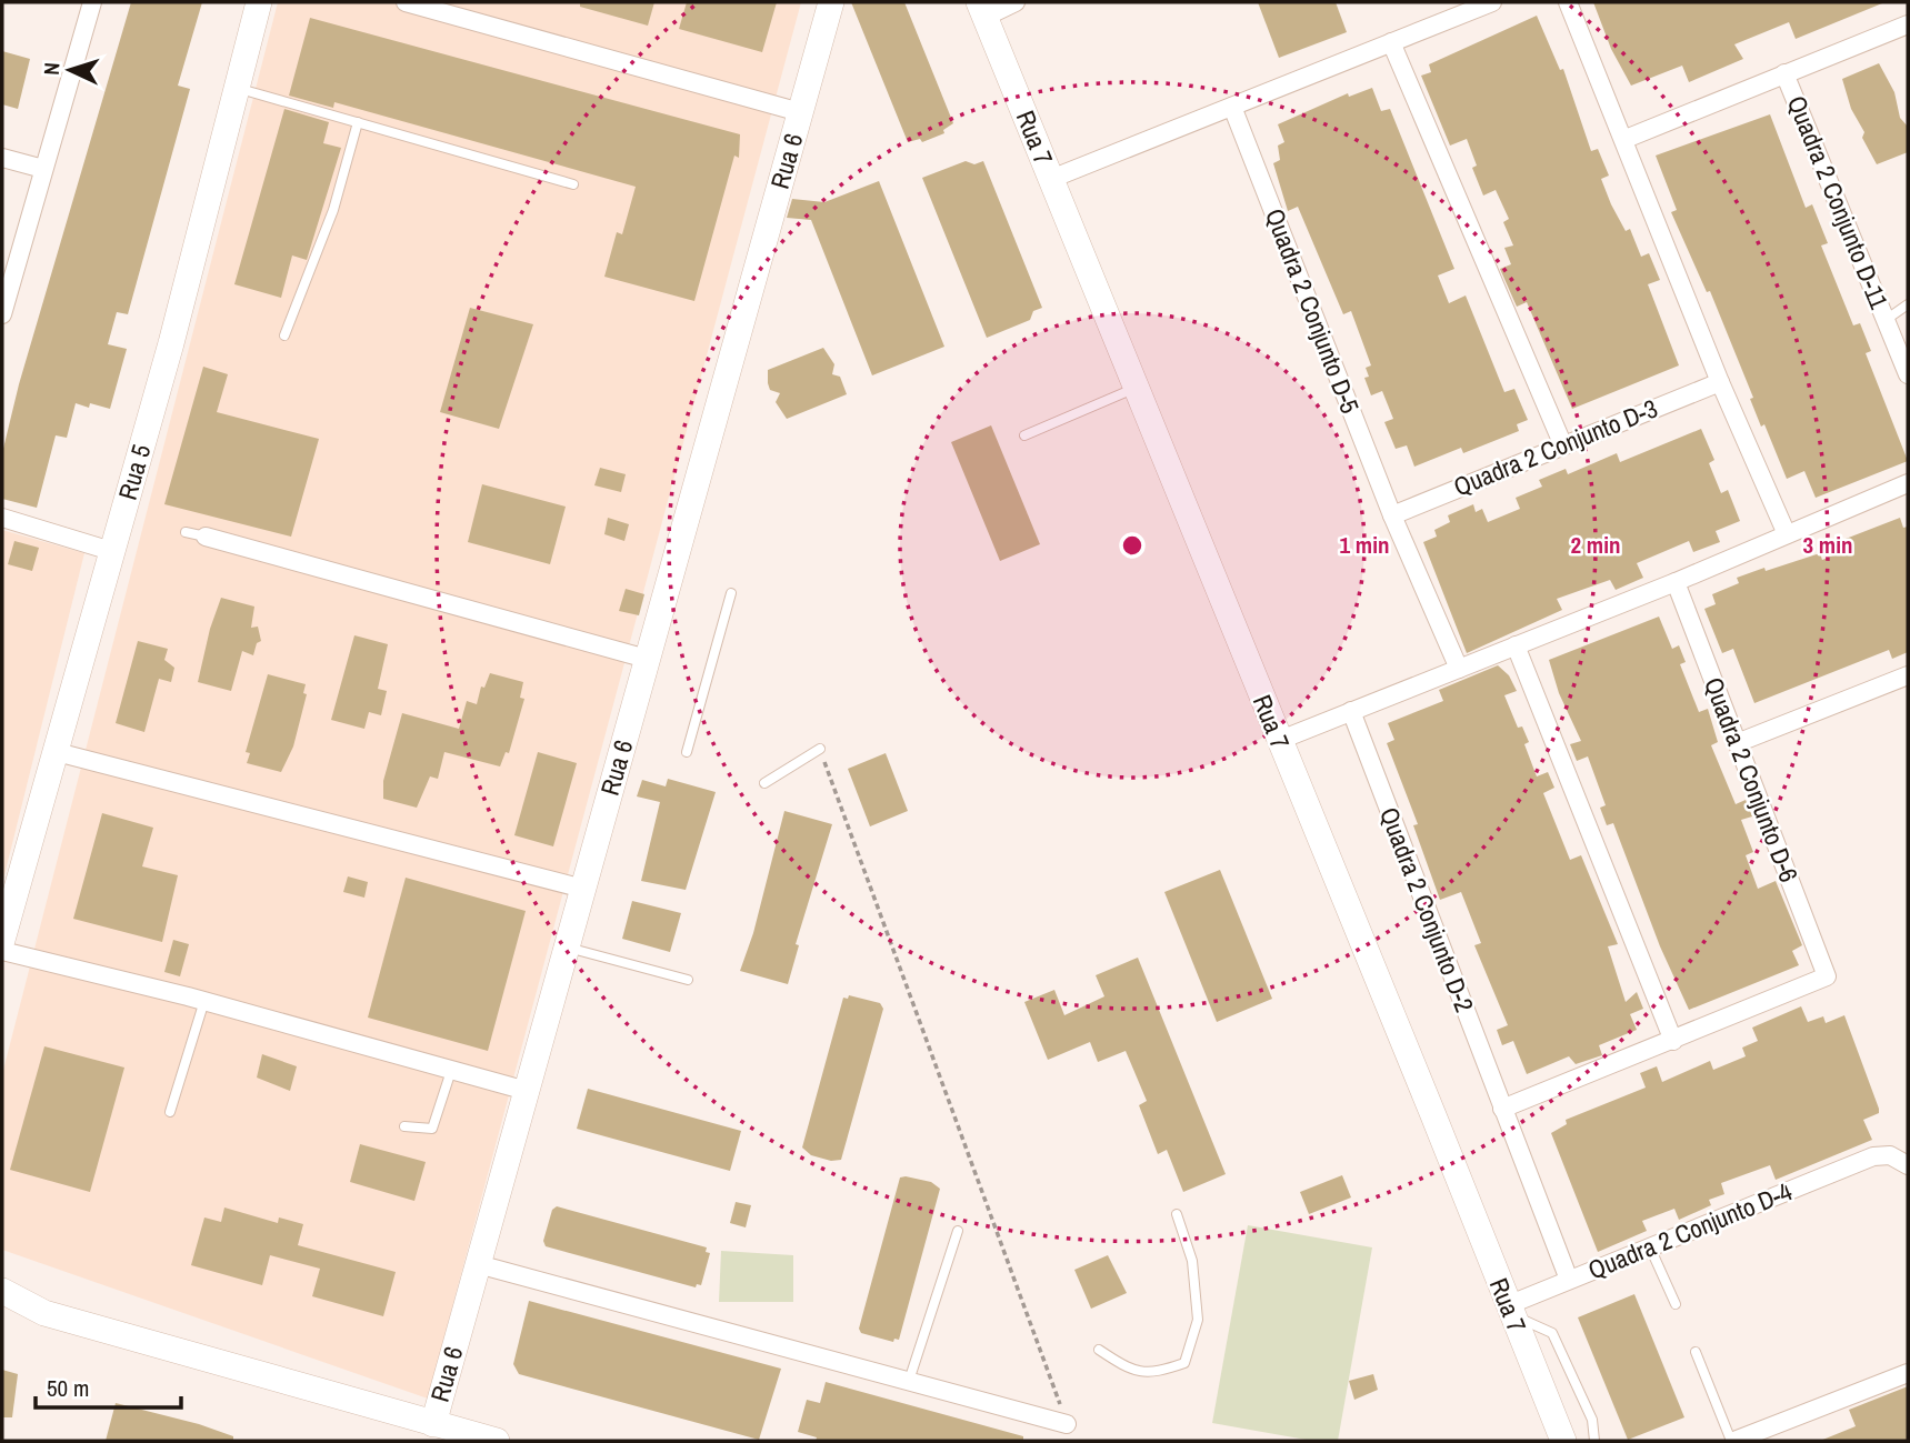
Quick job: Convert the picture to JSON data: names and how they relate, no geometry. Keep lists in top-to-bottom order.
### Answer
{
  "streets": {
    "street": [
      "Rua 7",
      "Rua 6",
      "Quadra 2 Conjunto D-11",
      "Quadra 2 Conjunto D-5",
      "Quadra 2 Conjunto D-3",
      "Rua 5",
      "Quadra 2 Conjunto D-6",
      "Quadra 2 Conjunto D-2",
      "Quadra 2 Conjunto D-4"
    ]
  },
  "crossings": [
    ["Rua 7", "Quadra 2 Conjunto D-4"],
    ["Quadra 2 Conjunto D-5", "Quadra 2 Conjunto D-3"],
    ["Quadra 2 Conjunto D-2", "Quadra 2 Conjunto D-4"]
  ],
  "scale_bar": "50 m",
  "north": "left",
  "rings": ["1 min", "2 min", "3 min"]
}
